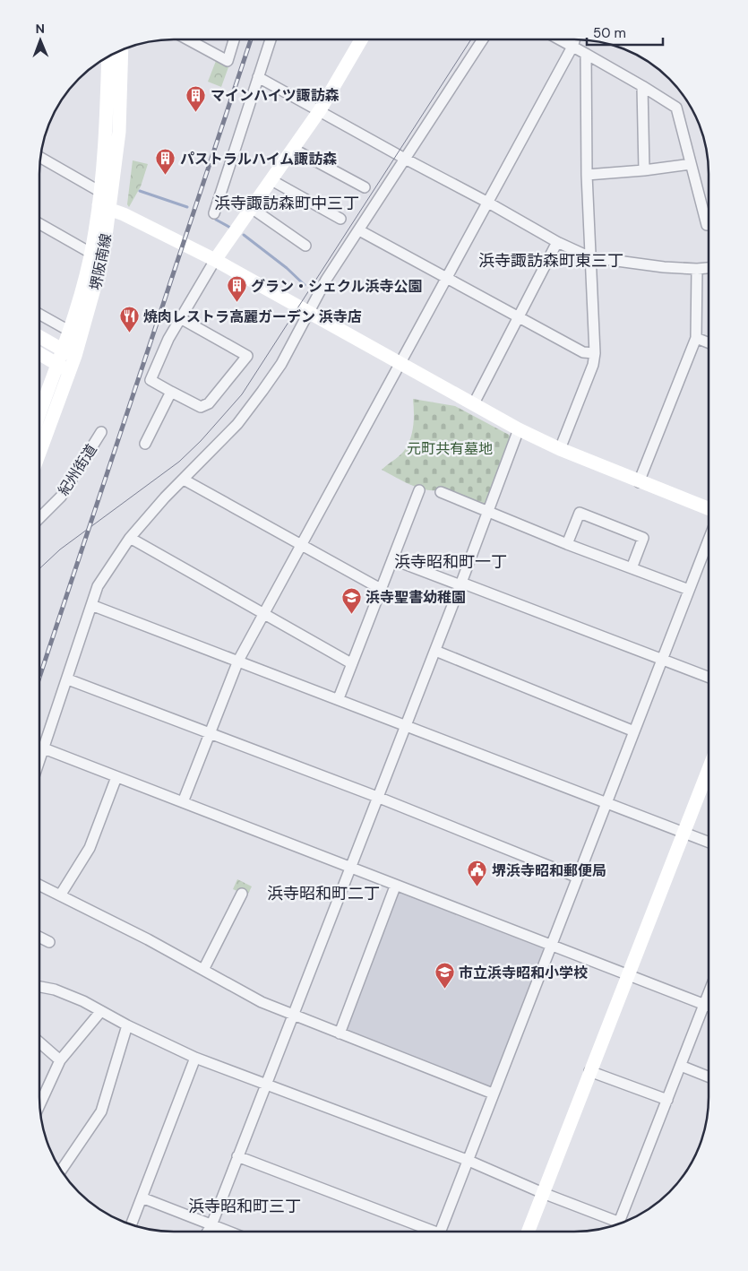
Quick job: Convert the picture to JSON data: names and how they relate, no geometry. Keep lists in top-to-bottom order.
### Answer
{
  "streets": {
    "street": ["堺阪南線", "紀州街道"]
  },
  "districts": [
    "浜寺諏訪森町中三丁",
    "浜寺諏訪森町東三丁",
    "浜寺昭和町一丁",
    "浜寺昭和町二丁",
    "浜寺昭和町三丁"
  ],
  "parks": ["元町共有墓地"],
  "places": {
    "building": ["マインハイツ諏訪森", "パストラルハイム諏訪森", "グラン・シェクル浜寺公園"],
    "restaurant": ["焼肉レストラ高麗ガーデン 浜寺店"],
    "school or university": ["浜寺聖書幼稚園", "市立浜寺昭和小学校"],
    "public building": ["堺浜寺昭和郵便局"]
  },
  "scale_bar": "50 m",
  "north": "top"
}
